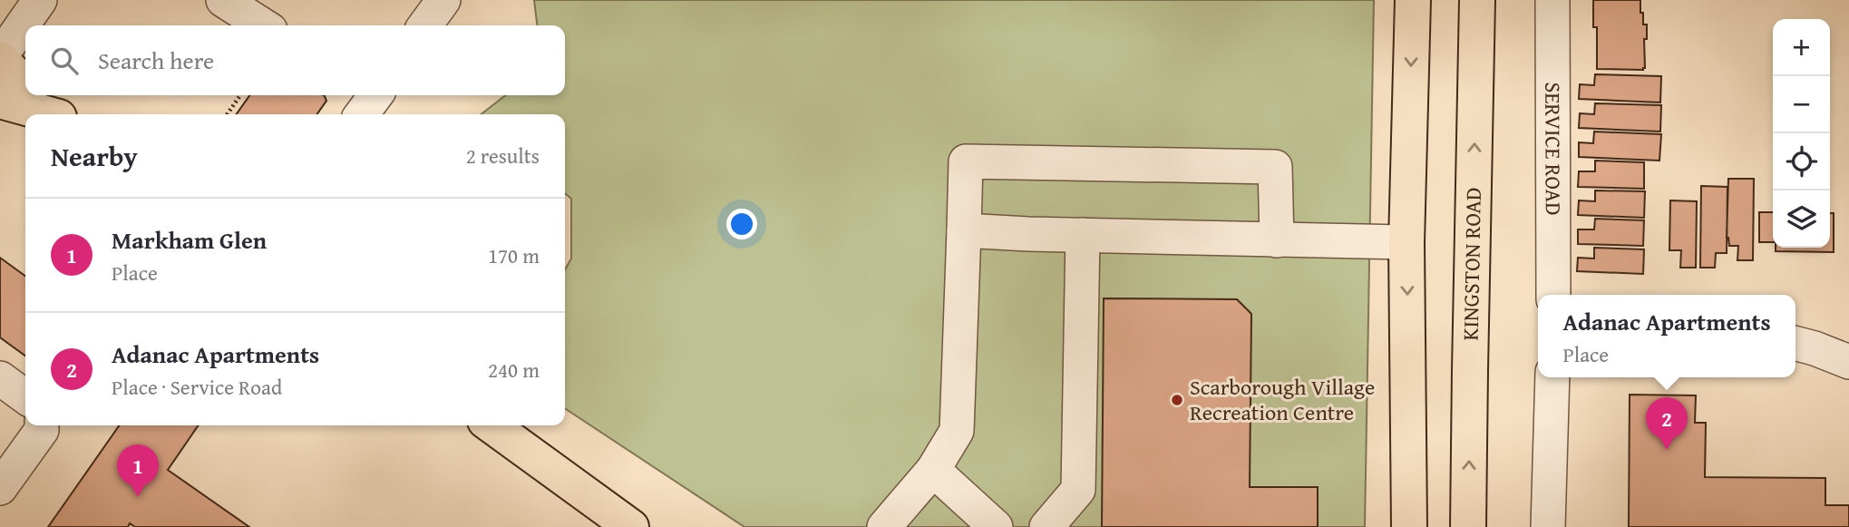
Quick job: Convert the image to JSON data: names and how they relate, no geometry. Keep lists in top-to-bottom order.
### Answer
{
  "streets": {
    "main road": ["KINGSTON ROAD"],
    "street": ["SERVICE ROAD"]
  },
  "places": ["Scarborough Village Recreation Centre"],
  "page": {
    "map_buttons": ["+", "−"],
    "search": "Search here",
    "heading": ["Nearby", "2 results"],
    "list": [
      {
        "mark": "1",
        "name": "Markham Glen",
        "note": "Place",
        "value": "170 m"
      },
      {
        "mark": "2",
        "name": "Adanac Apartments",
        "note": "Place · Service Road",
        "value": "240 m"
      }
    ],
    "popup": ["Adanac Apartments", "Place"],
    "pins": ["2", "1"]
  }
}
